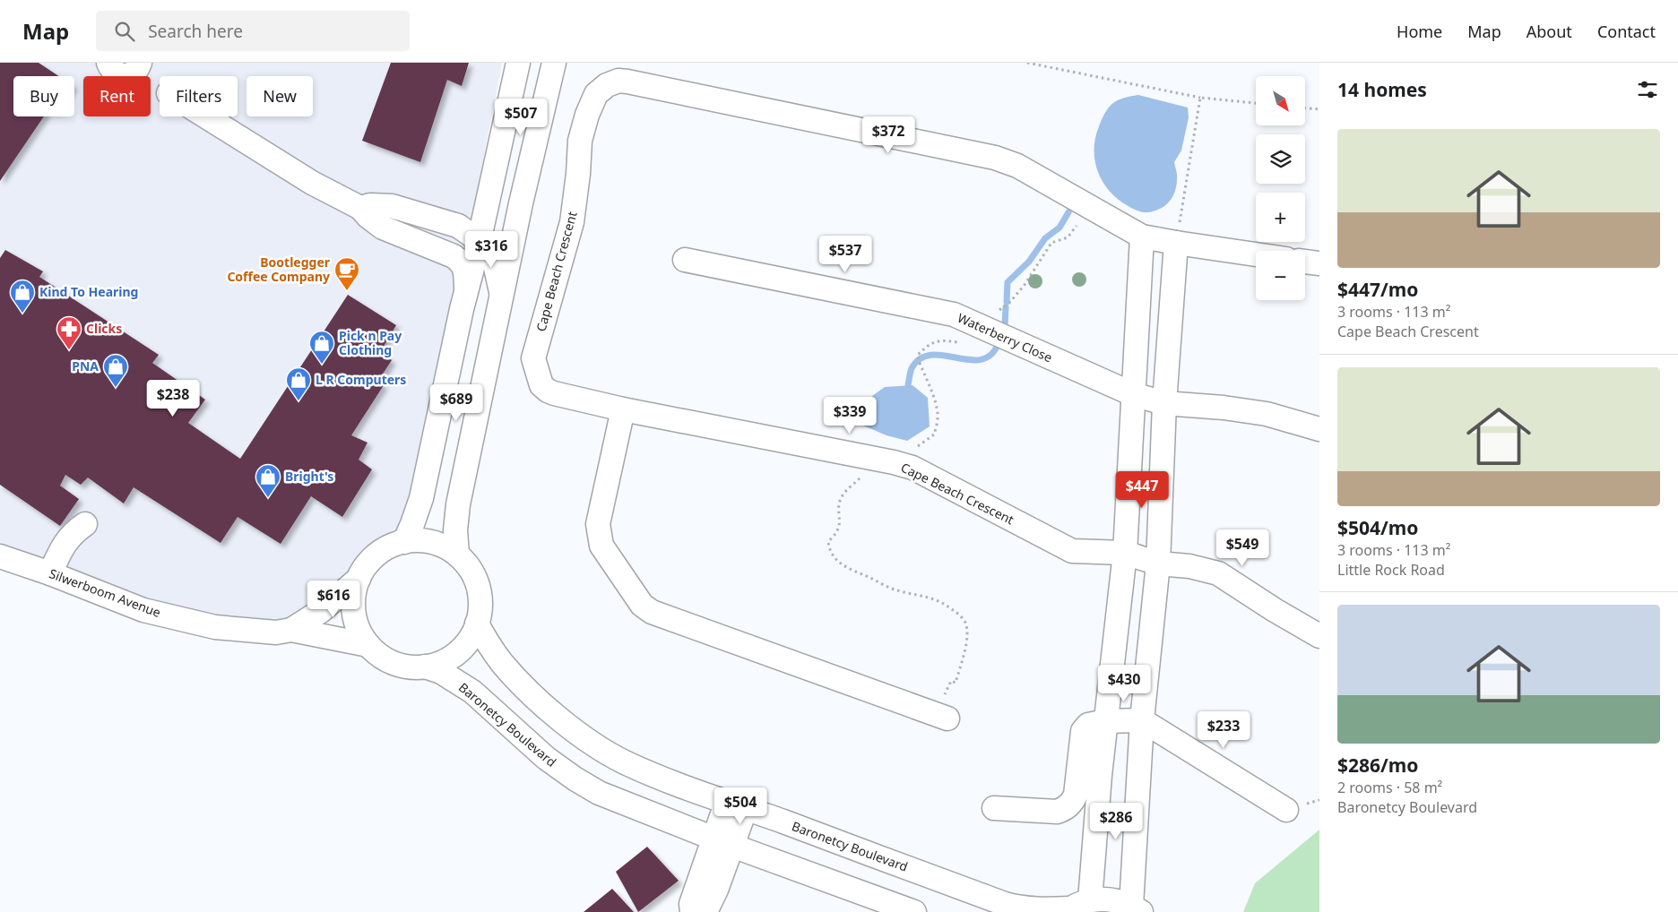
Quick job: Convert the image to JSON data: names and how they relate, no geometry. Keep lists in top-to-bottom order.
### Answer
{
  "streets": {
    "street": [
      "Cape Beach Crescent",
      "Waterberry Close",
      "Silwerboom Avenue",
      "Baronetcy Boulevard"
    ]
  },
  "crossings": [
    ["Silwerboom Avenue", "Baronetcy Boulevard"]
  ],
  "places": {
    "cafe": ["Bootlegger Coffee Company"],
    "shop": [
      "Kind To Hearing",
      "Pick n Pay Clothing",
      "PNA",
      "L R Computers",
      "Bright's"
    ],
    "pharmacy": ["Clicks"]
  },
  "north": "bottom right",
  "page": {
    "header": "Map",
    "search": "Search here",
    "nav": [
      "Home",
      "Map",
      "About",
      "Contact"
    ],
    "heading": "14 homes",
    "map_buttons": ["+", "−"],
    "chip": [
      "Buy",
      "Rent",
      "Filters",
      "New"
    ],
    "price": [
      "$507",
      "$372",
      "$316",
      "$537",
      "$238",
      "$689",
      "$339",
      "$447",
      "$549",
      "$616",
      "$430",
      "$233",
      "$504",
      "$286"
    ],
    "list": [
      {
        "name": "$447/mo",
        "note": "3 rooms · 113 m² · Cape Beach Crescent"
      },
      {
        "name": "$504/mo",
        "note": "3 rooms · 113 m² · Little Rock Road"
      },
      {
        "name": "$286/mo",
        "note": "2 rooms · 58 m² · Baronetcy Boulevard"
      }
    ]
  }
}
